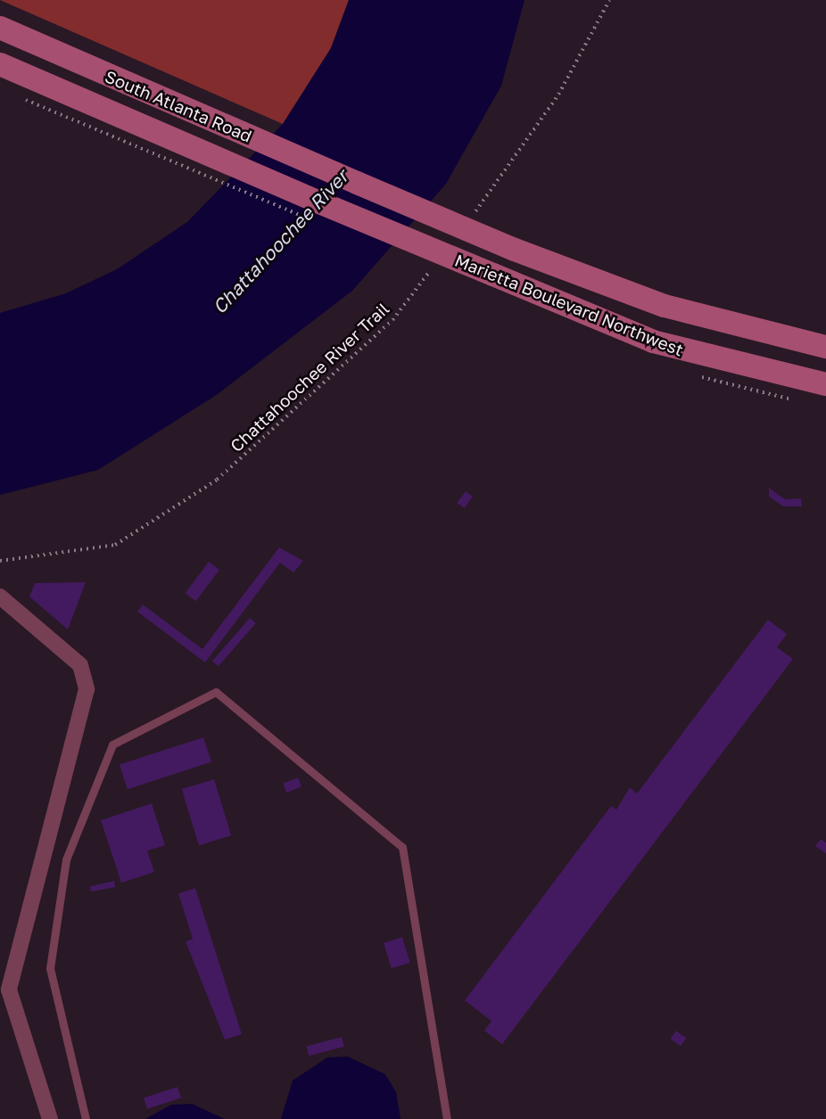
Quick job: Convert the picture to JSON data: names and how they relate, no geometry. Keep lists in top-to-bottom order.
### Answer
{
  "streets": {
    "main road": ["South Atlanta Road", "Marietta Boulevard Northwest"],
    "path": ["Chattahoochee River Trail"]
  },
  "crossings": [
    ["South Atlanta Road", "Marietta Boulevard Northwest"]
  ],
  "water": ["Chattahoochee River"]
}
